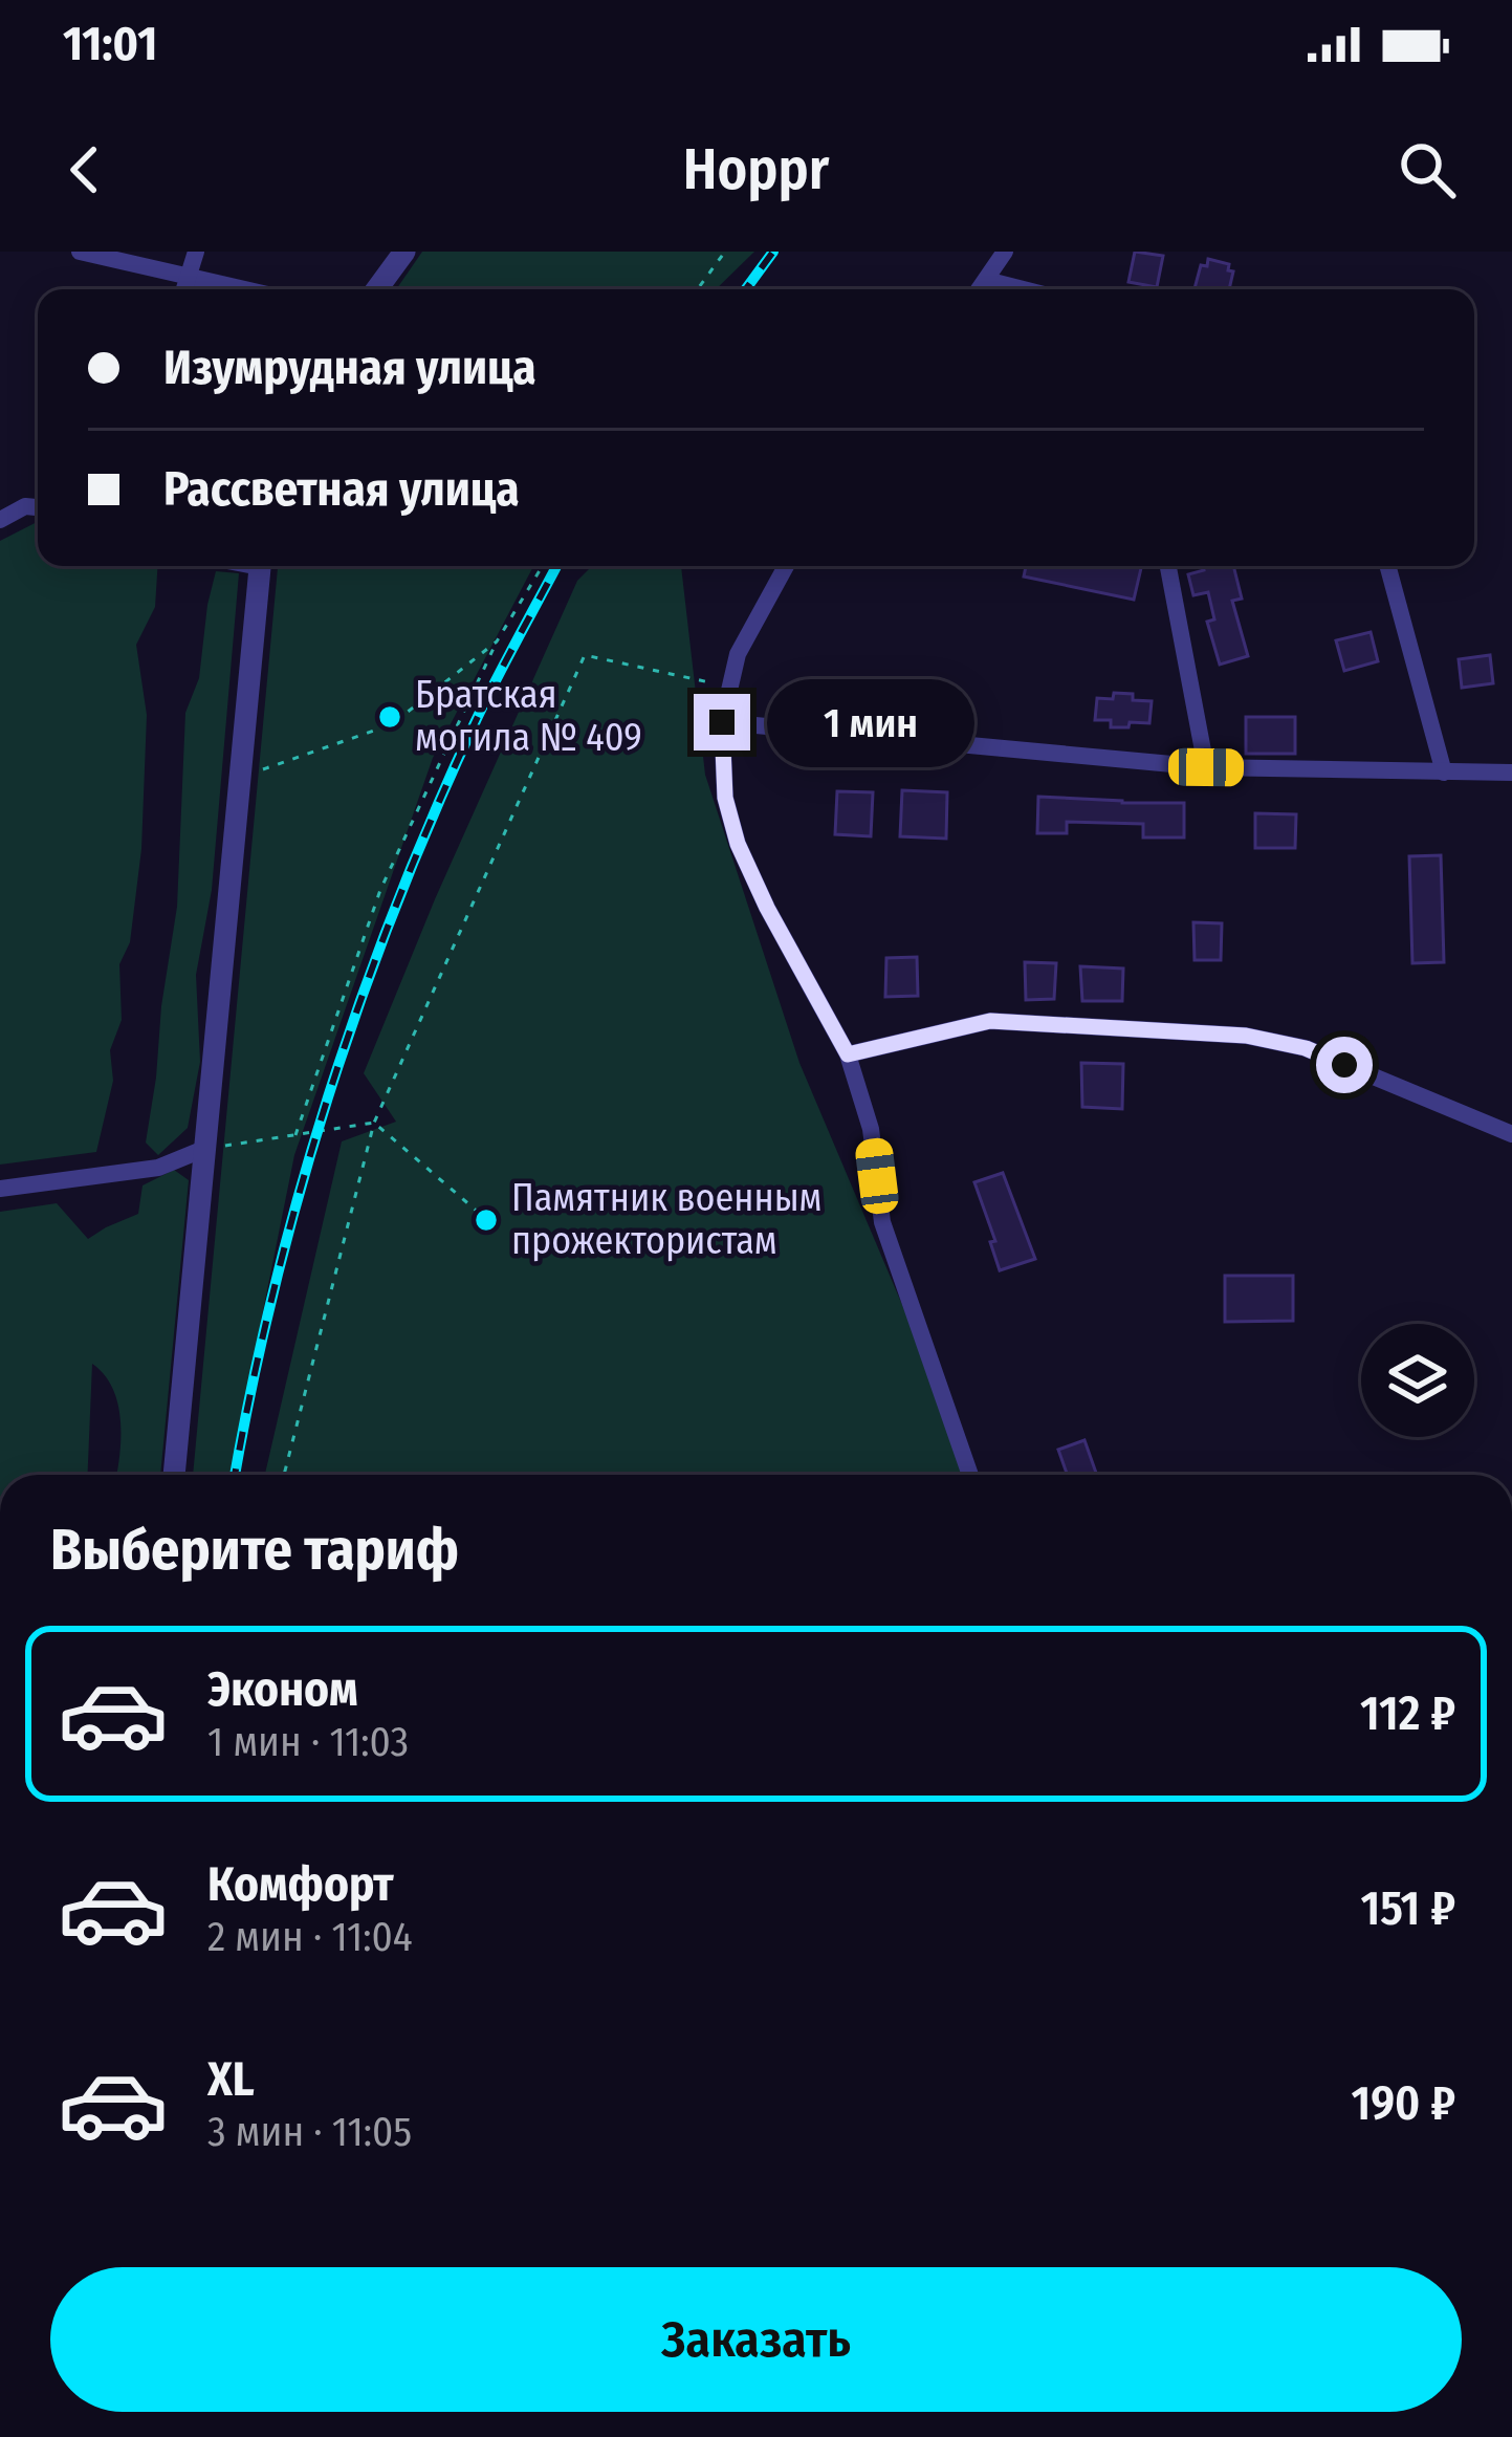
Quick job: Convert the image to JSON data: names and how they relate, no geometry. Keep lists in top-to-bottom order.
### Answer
{
  "places": ["Братская могила № 409", "Памятник военным прожектористам"],
  "page": {
    "status": "11:01",
    "header": "Hoppr",
    "banner": ["Изумрудная улица", "Рассветная улица"],
    "bubble": "1 мин",
    "heading": "Выберите тариф",
    "list": [
      {
        "name": "Эконом",
        "note": "1 мин · 11:03",
        "value": "112 ₽"
      },
      {
        "name": "Комфорт",
        "note": "2 мин · 11:04",
        "value": "151 ₽"
      },
      {
        "name": "XL",
        "note": "3 мин · 11:05",
        "value": "190 ₽"
      }
    ],
    "buttons": "Заказать"
  }
}
